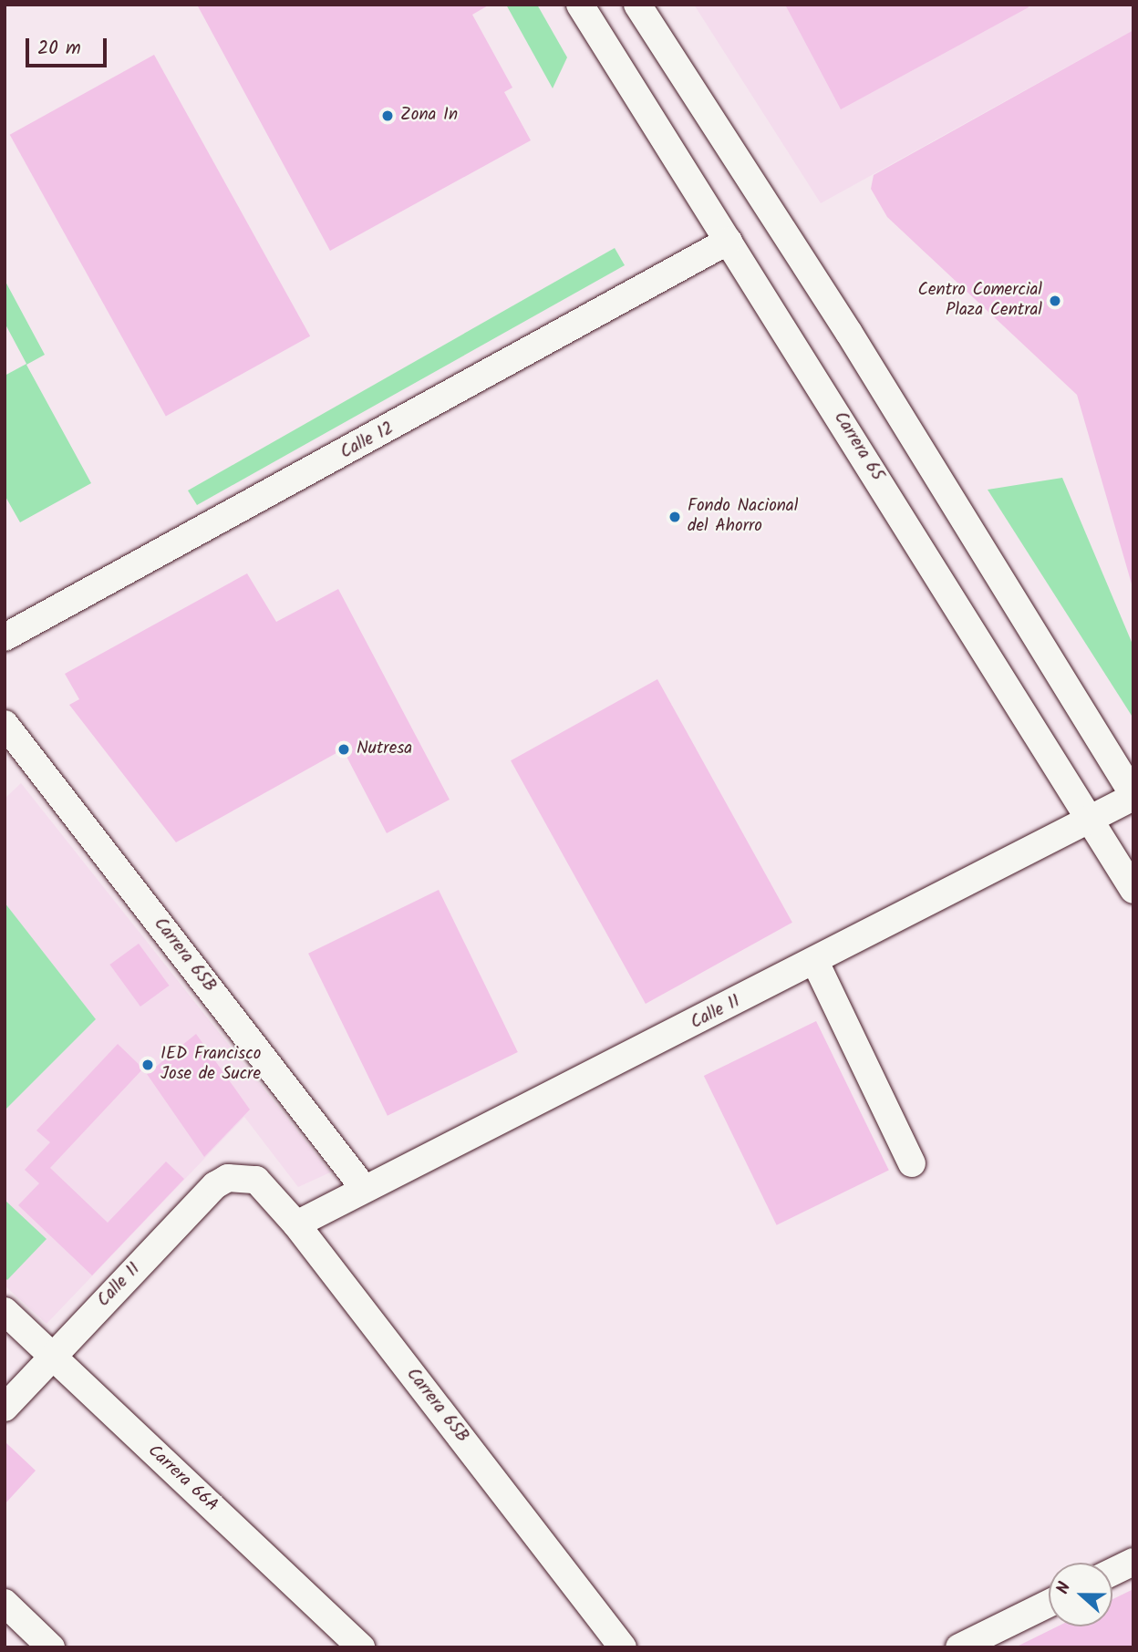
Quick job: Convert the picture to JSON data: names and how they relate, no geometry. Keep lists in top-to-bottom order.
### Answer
{
  "streets": {
    "street": [
      "Calle 12",
      "Carrera 65",
      "Carrera 65B",
      "Calle 11",
      "Carrera 66A"
    ]
  },
  "crossings": [
    ["Calle 12", "Carrera 65"],
    ["Carrera 65", "Calle 11"],
    ["Carrera 65B", "Calle 11"],
    ["Calle 11", "Carrera 66A"]
  ],
  "places": [
    "Zona In",
    "Centro Comercial Plaza Central",
    "Fondo Nacional del Ahorro",
    "Nutresa",
    "IED Francisco Jose de Sucre"
  ],
  "scale_bar": "20 m",
  "north": "left"
}
